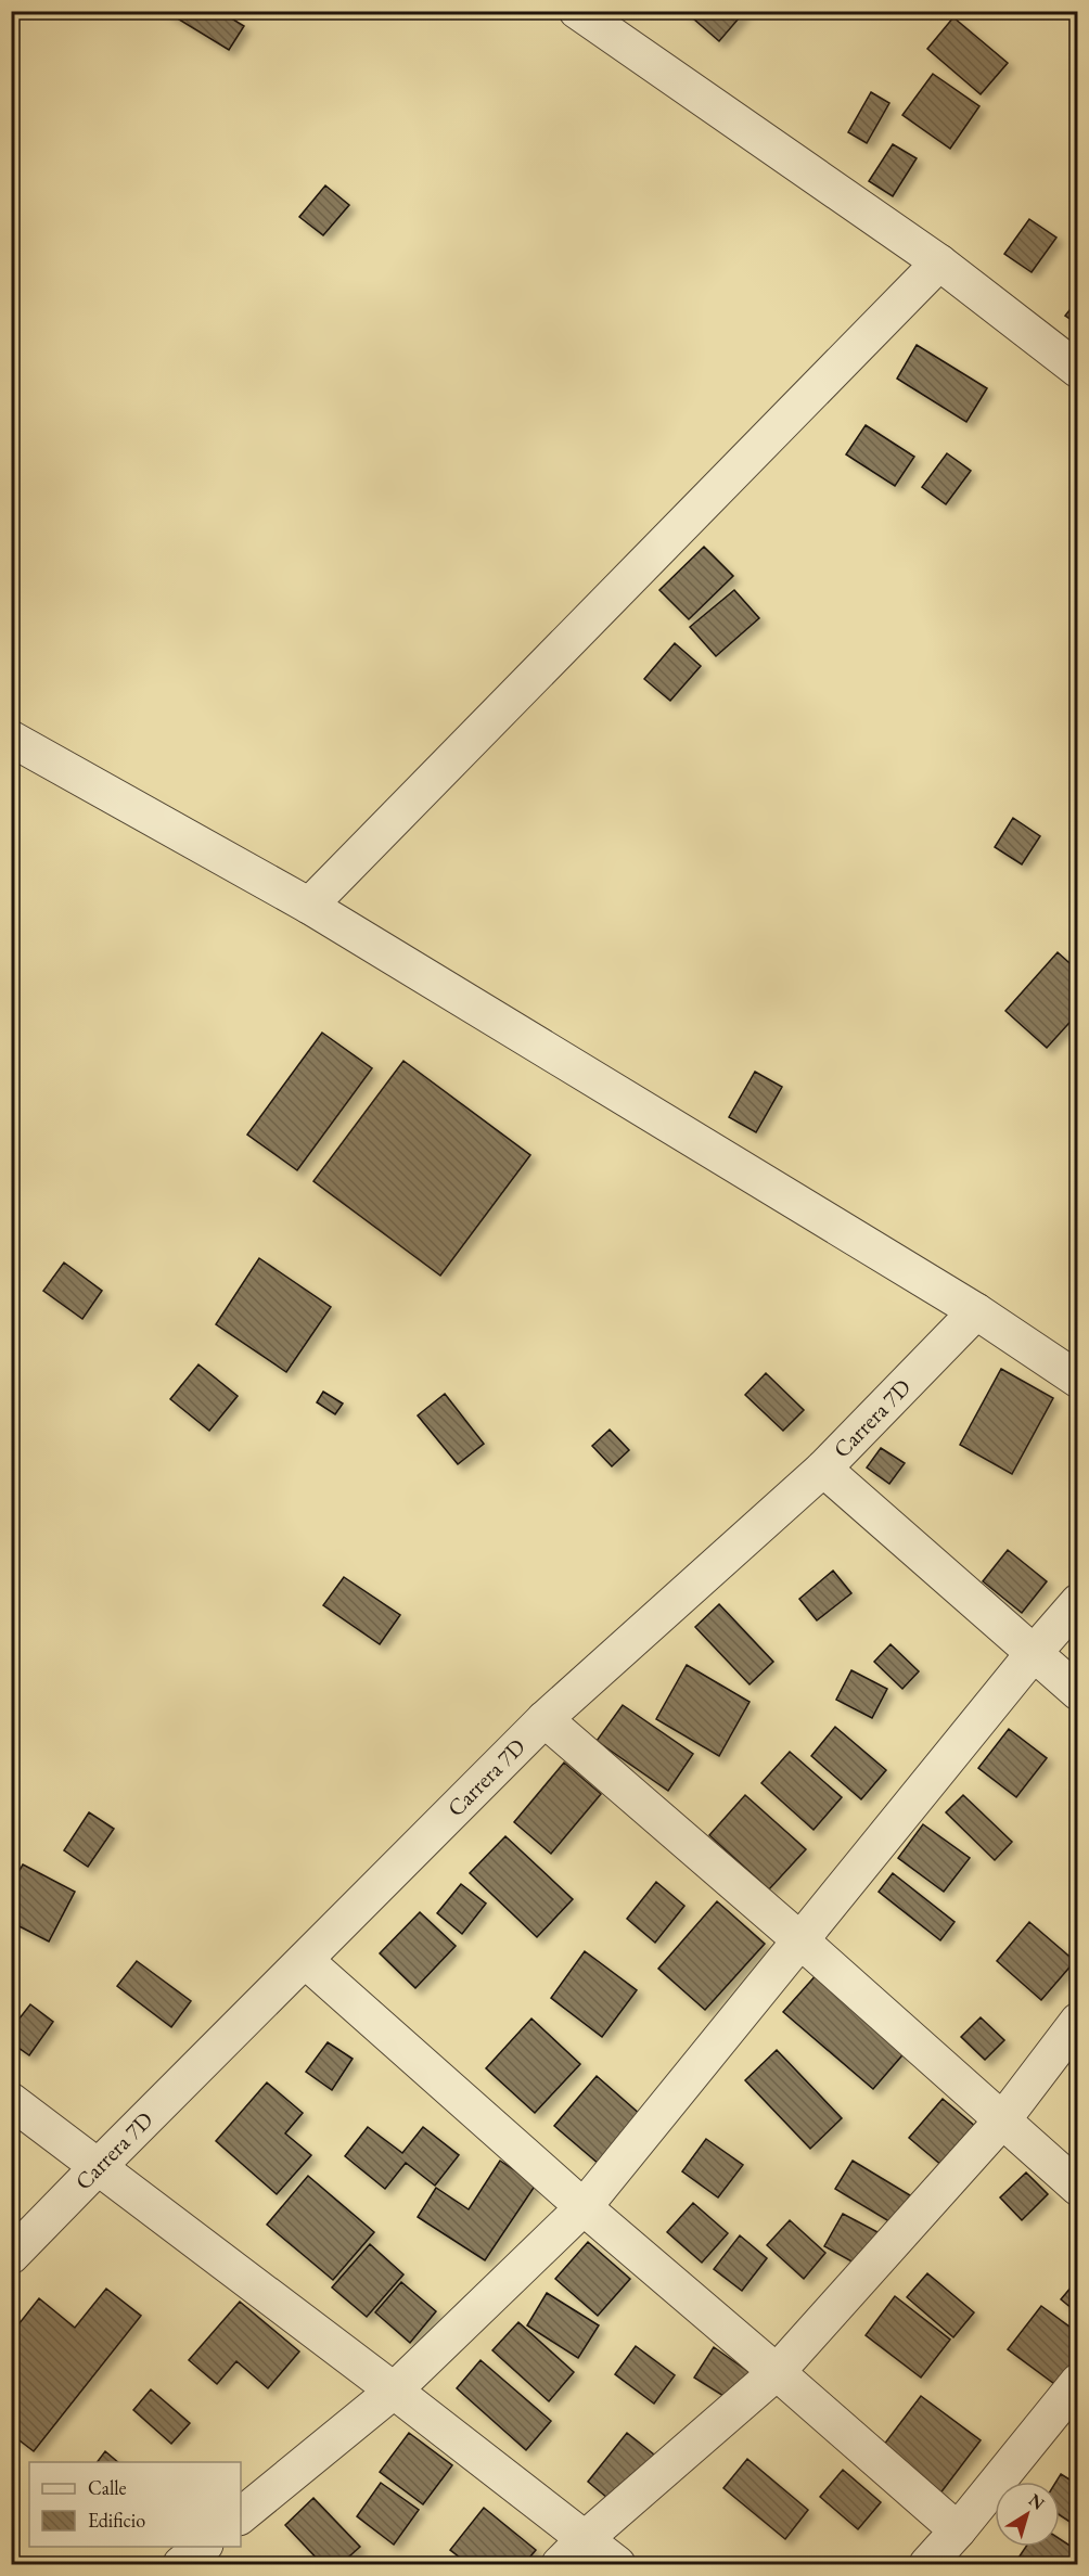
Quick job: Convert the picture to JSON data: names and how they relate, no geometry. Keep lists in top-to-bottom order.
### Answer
{
  "streets": {
    "street": ["Carrera 7D"]
  },
  "legend": ["Calle", "Edificio"],
  "north": "top right"
}
